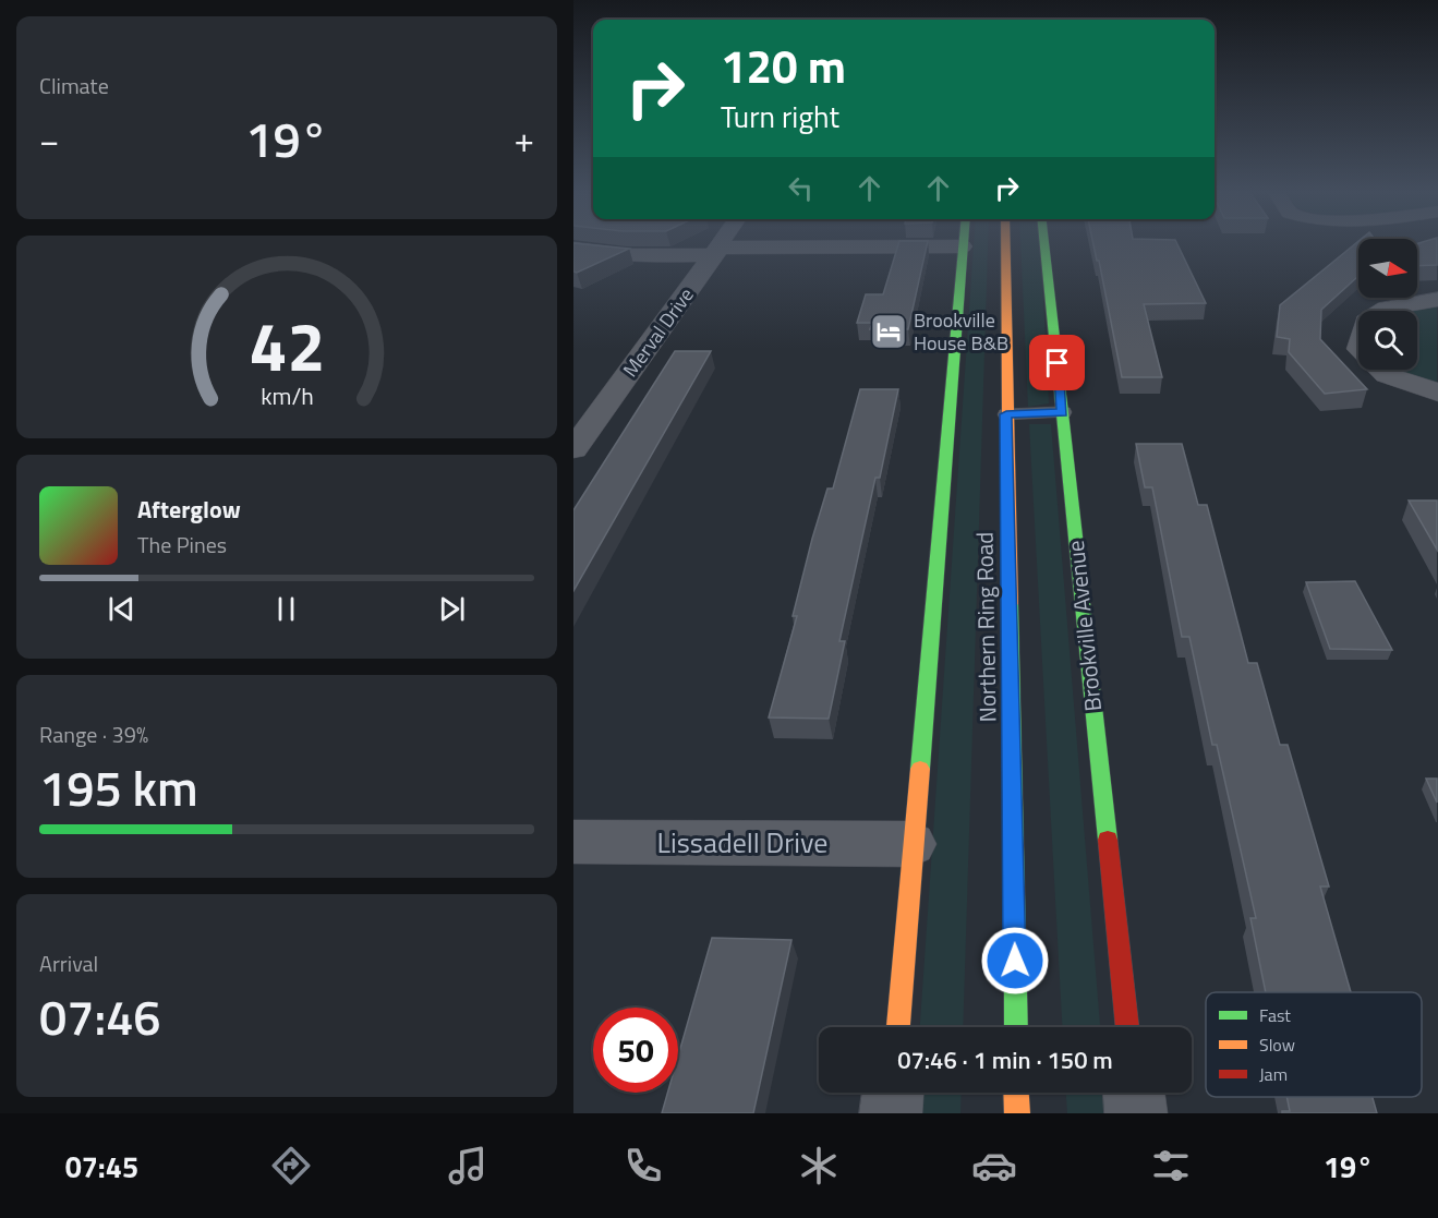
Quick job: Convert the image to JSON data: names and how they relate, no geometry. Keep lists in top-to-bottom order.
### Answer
{
  "streets": {
    "street": [
      "Merval Drive",
      "Brookville Avenue",
      "Northern Ring Road",
      "Lissadell Drive"
    ]
  },
  "places": {
    "hotel": ["Brookville House B&B"]
  },
  "legend": ["Fast", "Slow", "Jam"],
  "north": "right",
  "page": {
    "tile": [
      "Climate",
      ["Range · 39%", "195 km"],
      ["Arrival", "07:46"]
    ],
    "turn": ["120 m", "Turn right"],
    "heat": ["−", "19°", "+"],
    "song": ["Afterglow", "The Pines"],
    "limit": "50",
    "trip": "07:46 · 1 min · 150 m",
    "tabs": ["07:45", "19°"],
    "gauge": ["42", "km/h"]
  }
}
